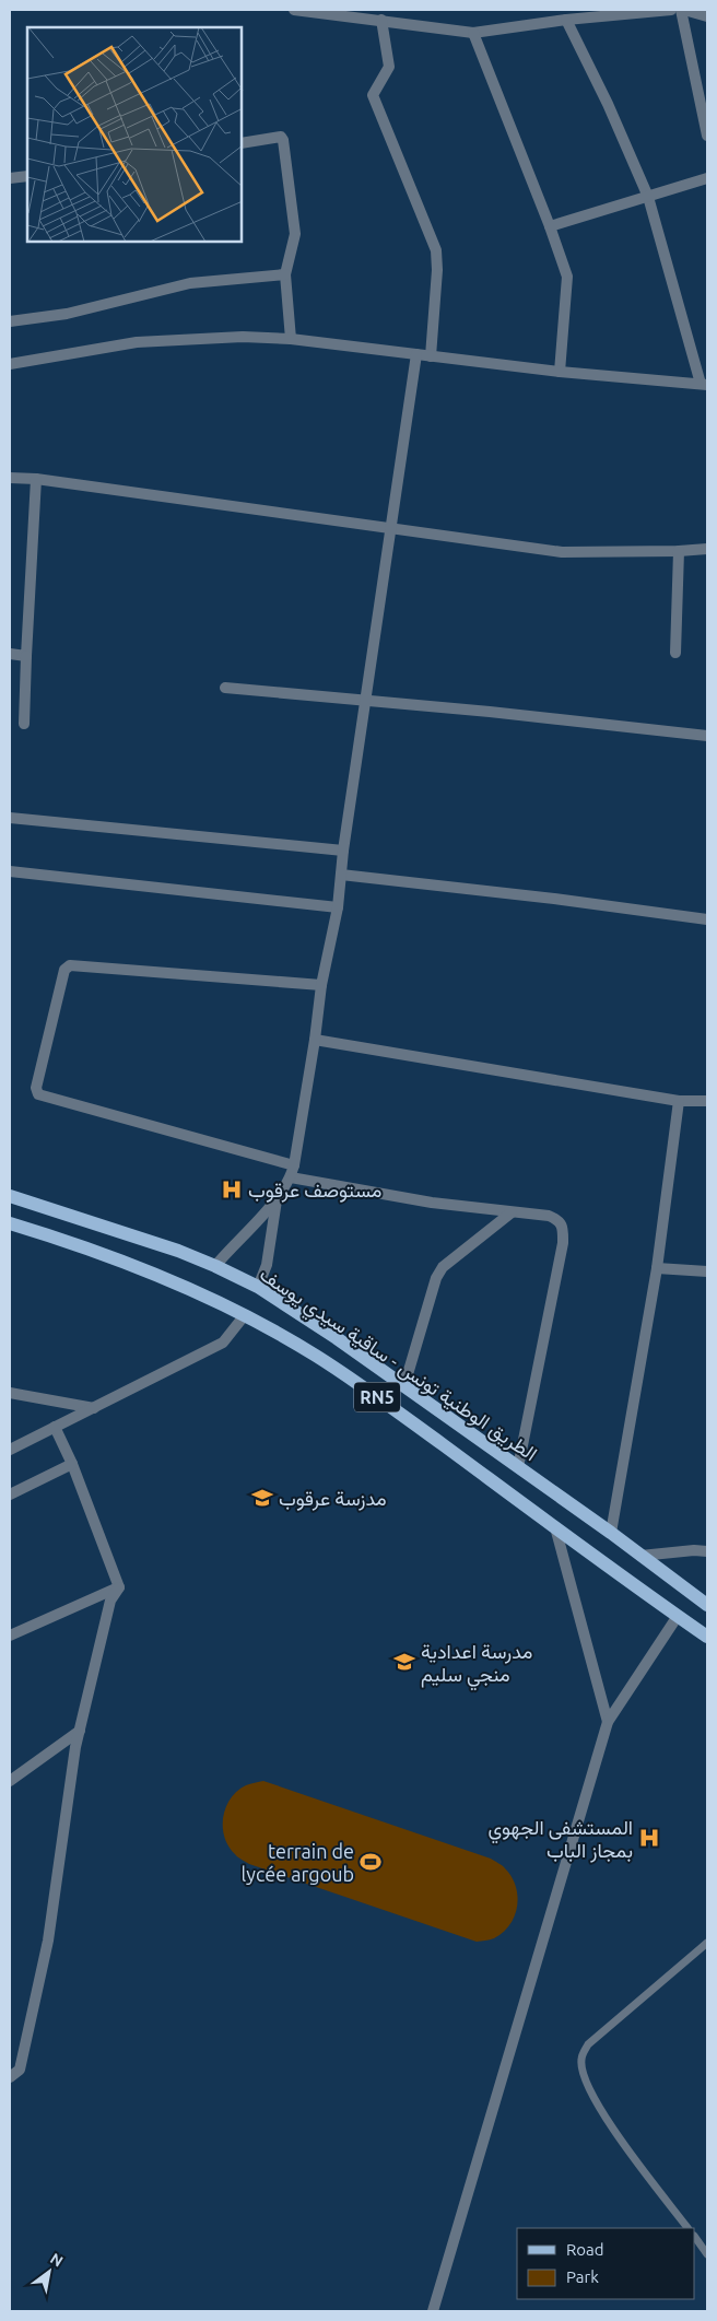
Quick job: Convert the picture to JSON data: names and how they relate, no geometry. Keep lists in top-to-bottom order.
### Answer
{
  "streets": {
    "main road": ["الطريق الوطنية تونس - ساقية سيدي يوسف", "RN5"]
  },
  "places": {
    "hospital": ["مستوصف عرقوب", "المستشفى الجهوي بمجاز الباب"],
    "school or university": ["مدزسة عرقوب", "مدرسة اعدادية منجي سليم"],
    "sports": ["terrain de lycée argoub"]
  },
  "legend": ["Road", "Park"],
  "north": "top right"
}
